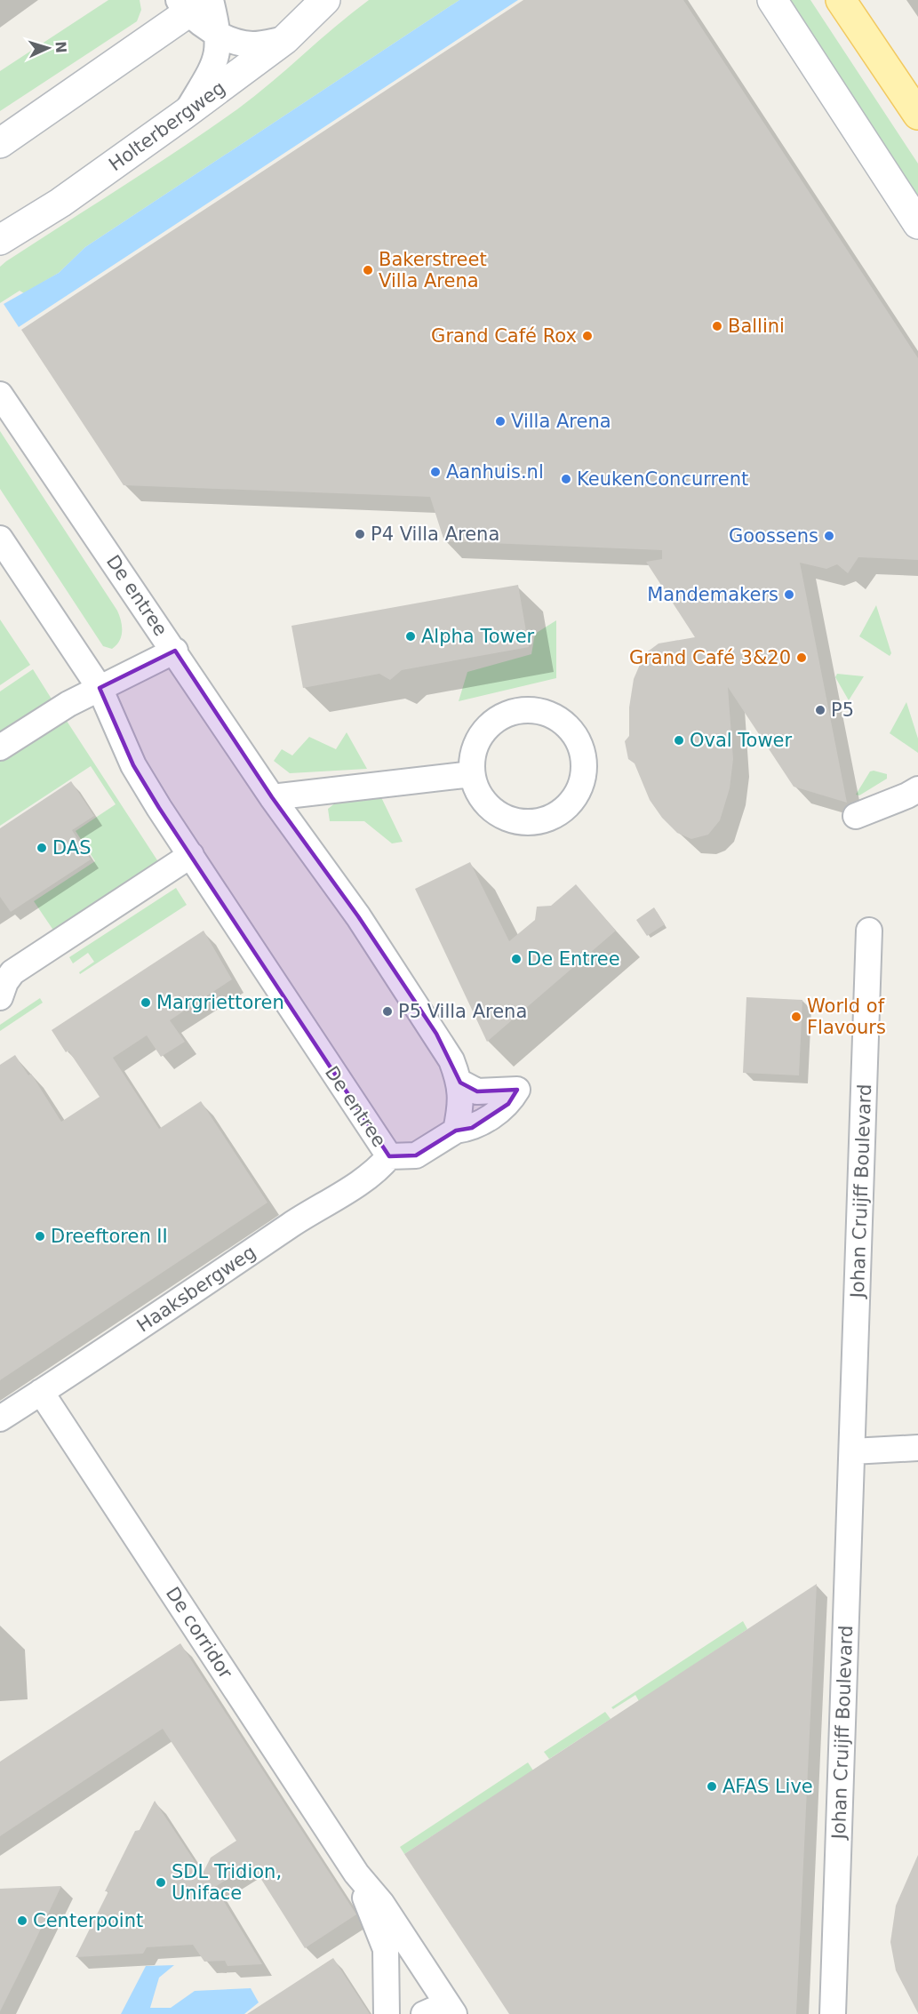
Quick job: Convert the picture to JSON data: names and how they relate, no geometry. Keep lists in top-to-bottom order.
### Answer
{
  "streets": {
    "main road": ["Holterbergweg"],
    "street": [
      "De entree",
      "Johan Cruijff Boulevard",
      "Haaksbergweg",
      "De corridor"
    ]
  },
  "crossings": [
    ["De entree", "Haaksbergweg"],
    ["Haaksbergweg", "De corridor"]
  ],
  "places": [
    "Bakerstreet Villa Arena",
    "Ballini",
    "Grand Café Rox",
    "Villa Arena",
    "Aanhuis.nl",
    "KeukenConcurrent",
    "P4 Villa Arena",
    "Goossens",
    "Mandemakers",
    "Alpha Tower",
    "Grand Café 3&20",
    "P5",
    "Oval Tower",
    "DAS",
    "De Entree",
    "Margriettoren",
    "P5 Villa Arena",
    "World of Flavours",
    "Dreeftoren II",
    "AFAS Live",
    "SDL Tridion, Uniface",
    "Centerpoint"
  ],
  "north": "right"
}
